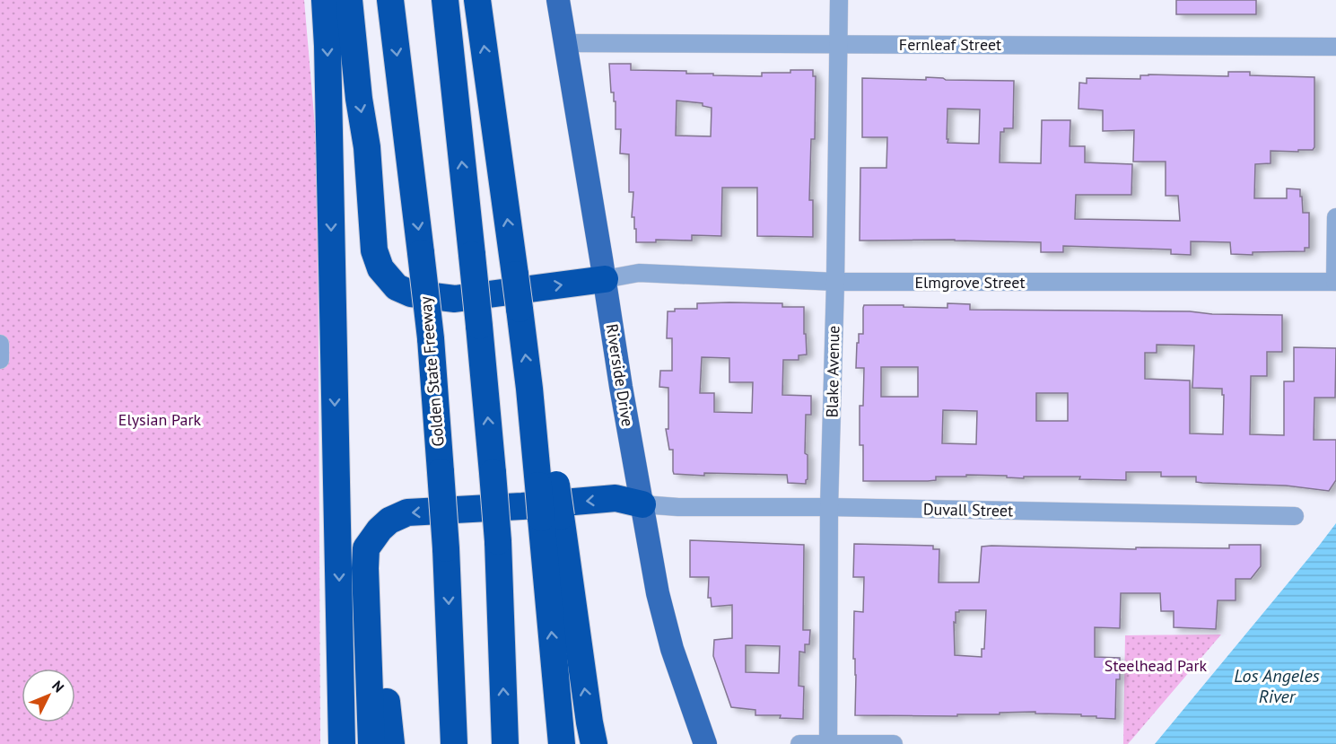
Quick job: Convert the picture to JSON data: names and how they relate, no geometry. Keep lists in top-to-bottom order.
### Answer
{
  "streets": {
    "highway": ["Golden State Freeway"],
    "main road": ["Riverside Drive"],
    "street": [
      "Fernleaf Street",
      "Elmgrove Street",
      "Blake Avenue",
      "Duvall Street"
    ]
  },
  "crossings": [
    ["Fernleaf Street", "Blake Avenue"],
    ["Fernleaf Street", "Riverside Drive"],
    ["Elmgrove Street", "Blake Avenue"],
    ["Elmgrove Street", "Riverside Drive"],
    ["Blake Avenue", "Duvall Street"],
    ["Riverside Drive", "Duvall Street"]
  ],
  "water": ["Los Angeles River"],
  "parks": ["Elysian Park", "Steelhead Park"],
  "north": "top right"
}
